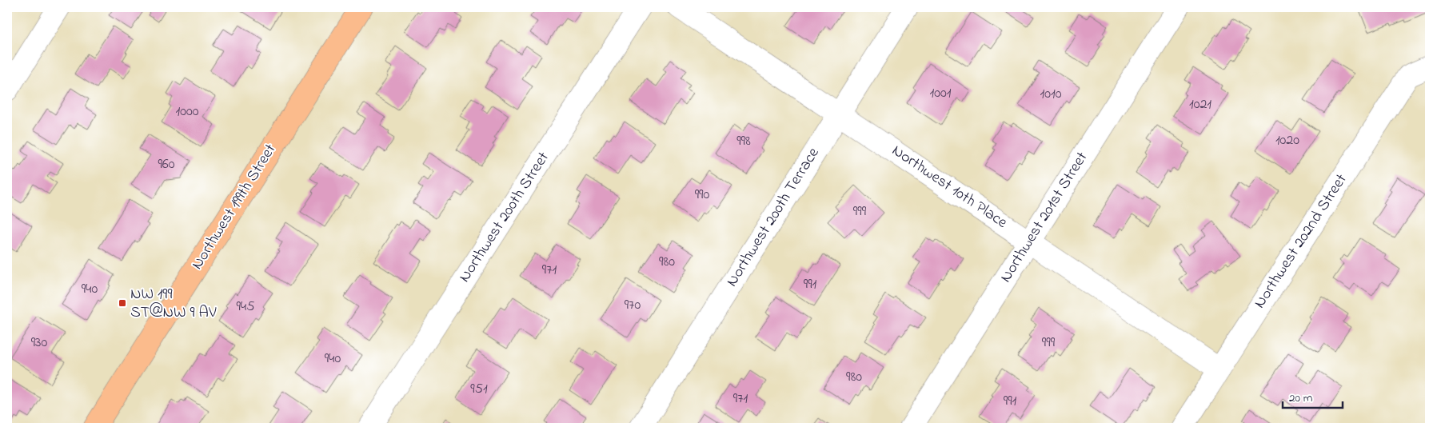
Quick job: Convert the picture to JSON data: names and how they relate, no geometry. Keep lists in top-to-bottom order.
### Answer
{
  "streets": {
    "main road": ["Northwest 199th Street"],
    "street": [
      "Northwest 10th Place",
      "Northwest 200th Street",
      "Northwest 200th Terrace",
      "Northwest 201st Street",
      "Northwest 202nd Street"
    ]
  },
  "crossings": [
    ["Northwest 10th Place", "Northwest 200th Terrace"],
    ["Northwest 10th Place", "Northwest 201st Street"],
    ["Northwest 10th Place", "Northwest 202nd Street"]
  ],
  "places": {
    "transit": ["NW 199 ST@NW 9 AV"]
  },
  "house_numbers": [
    "1001",
    "1010",
    "1021",
    "1000",
    "1020",
    "998",
    "960",
    "990",
    "999",
    "980",
    "971",
    "991",
    "940",
    "970",
    "945",
    "930",
    "999",
    "940",
    "980",
    "951",
    "971",
    "991"
  ],
  "scale_bar": "20 m"
}
